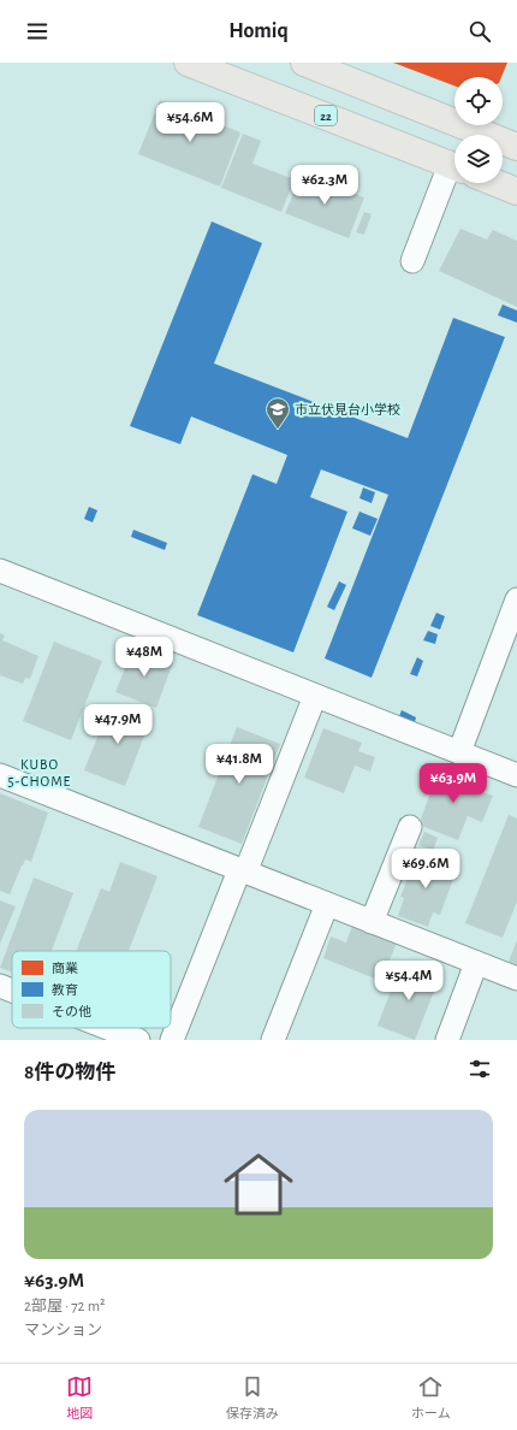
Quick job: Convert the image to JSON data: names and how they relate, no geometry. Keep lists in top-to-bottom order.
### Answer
{
  "streets": {
    "main road": ["22"]
  },
  "districts": ["KUBO 5-CHOME"],
  "places": {
    "school or university": ["市立伏見台小学校"]
  },
  "legend": ["商業", "教育", "その他"],
  "page": {
    "header": "Homiq",
    "price": [
      "¥54.6M",
      "¥62.3M",
      "¥48M",
      "¥47.9M",
      "¥41.8M",
      "¥63.9M",
      "¥69.6M",
      "¥54.4M"
    ],
    "heading": "8件の物件",
    "list": [
      {
        "name": "¥63.9M",
        "note": "2部屋 · 72 m² · マンション"
      }
    ],
    "tabs": ["地図", "保存済み", "ホーム"]
  }
}
